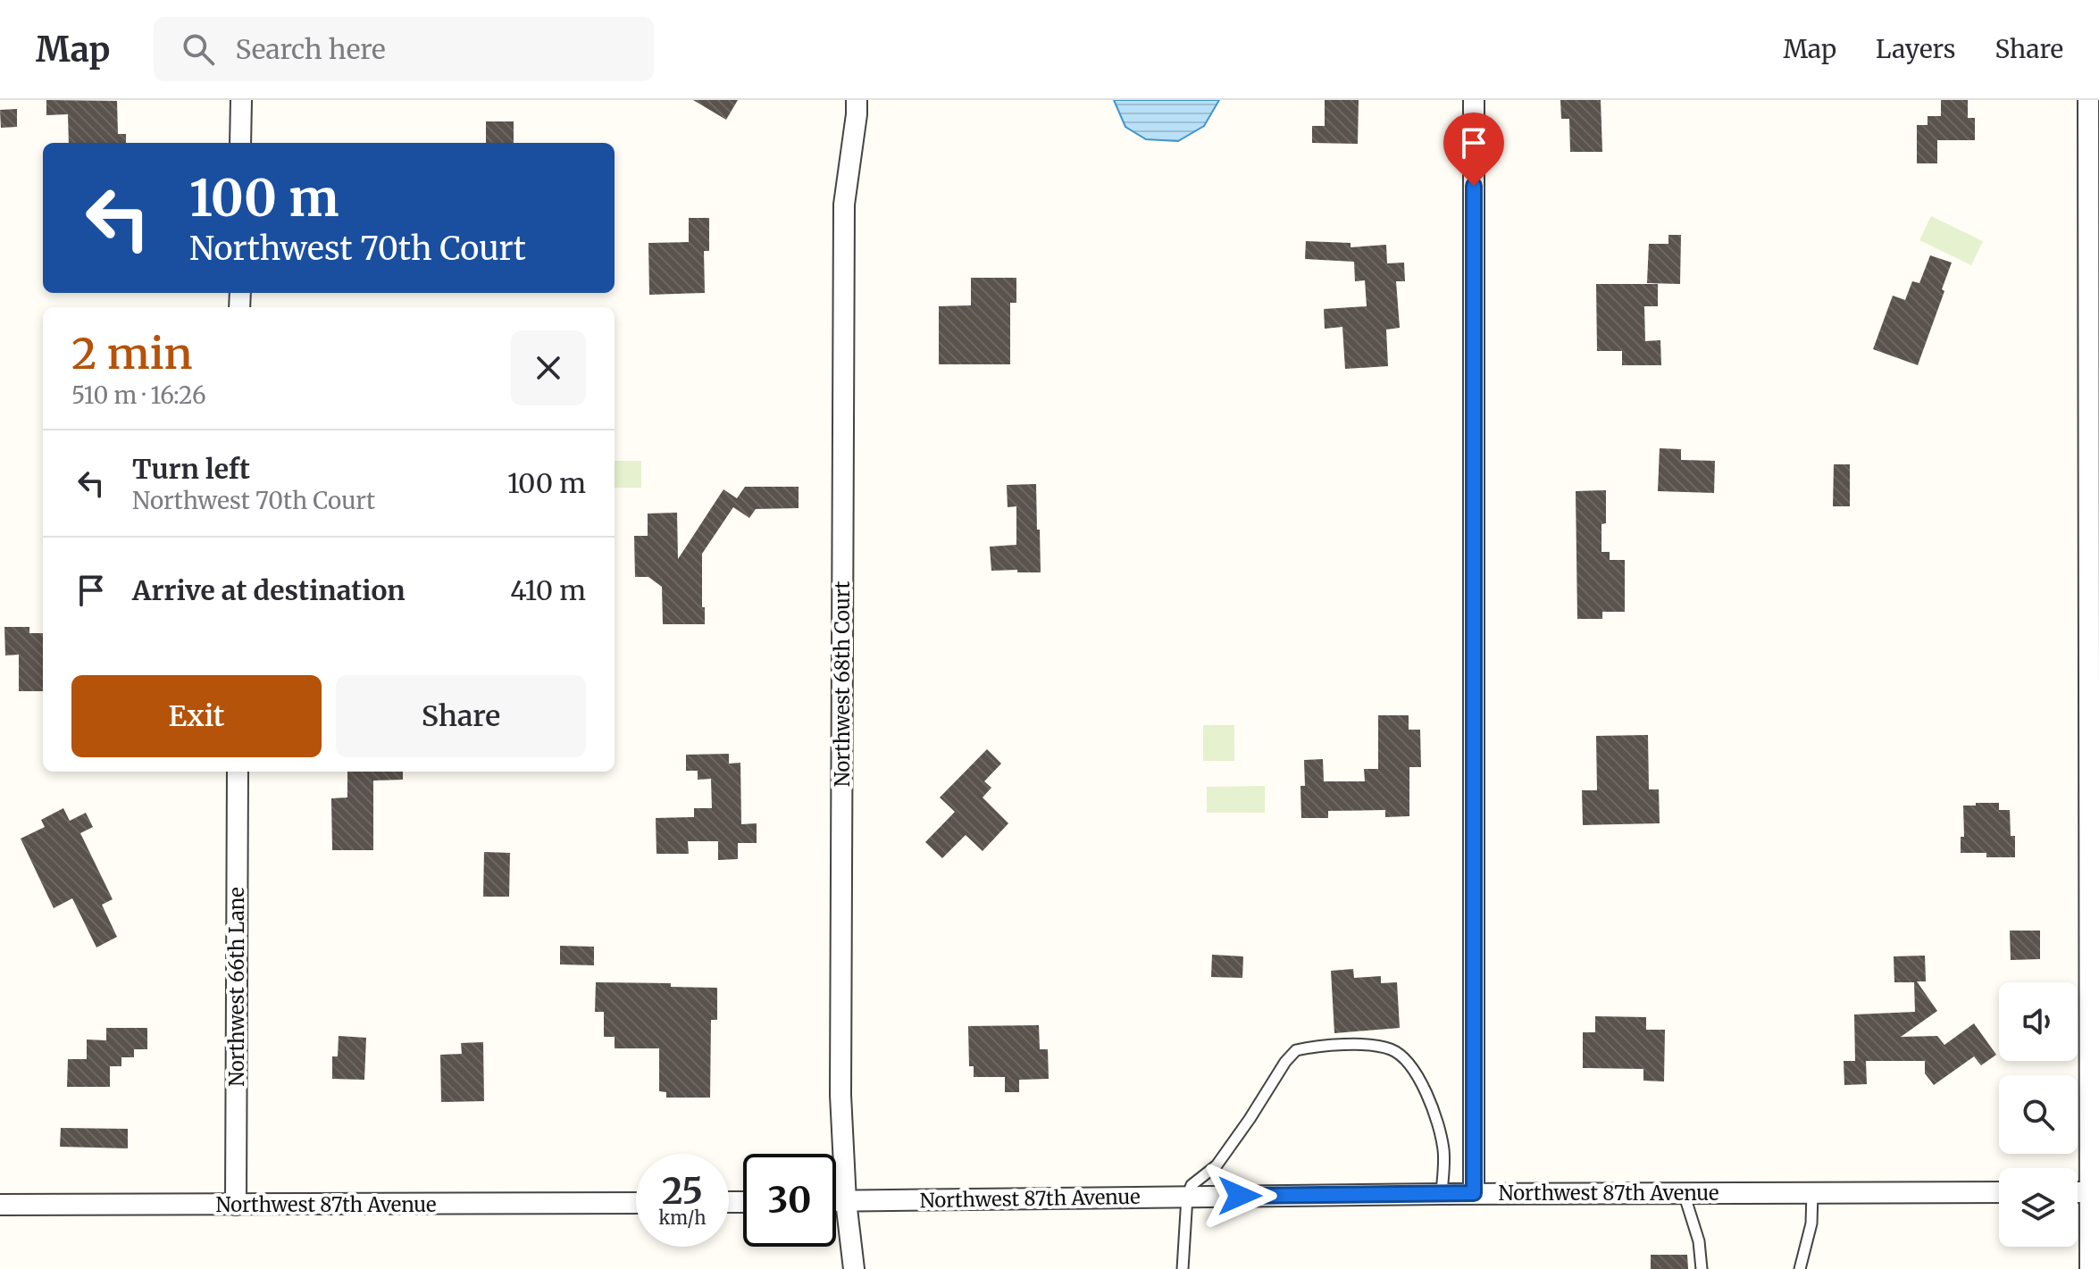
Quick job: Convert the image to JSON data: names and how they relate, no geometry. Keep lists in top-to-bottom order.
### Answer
{
  "streets": {
    "street": ["Northwest 68th Court", "Northwest 66th Lane", "Northwest 87th Avenue"]
  },
  "crossings": [
    ["Northwest 68th Court", "Northwest 87th Avenue"],
    ["Northwest 66th Lane", "Northwest 87th Avenue"]
  ],
  "page": {
    "header": "Map",
    "search": "Search here",
    "nav": ["Map", "Layers", "Share"],
    "turn": ["100 m", "Northwest 70th Court"],
    "heading": ["2 min", "510 m · 16:26"],
    "list": [
      {
        "name": "Turn left",
        "note": "Northwest 70th Court",
        "value": "100 m"
      },
      {
        "name": "Arrive at destination",
        "value": "410 m"
      }
    ],
    "buttons": ["Exit", "Share"],
    "speed": "25 km/h",
    "limit": "30"
  }
}
